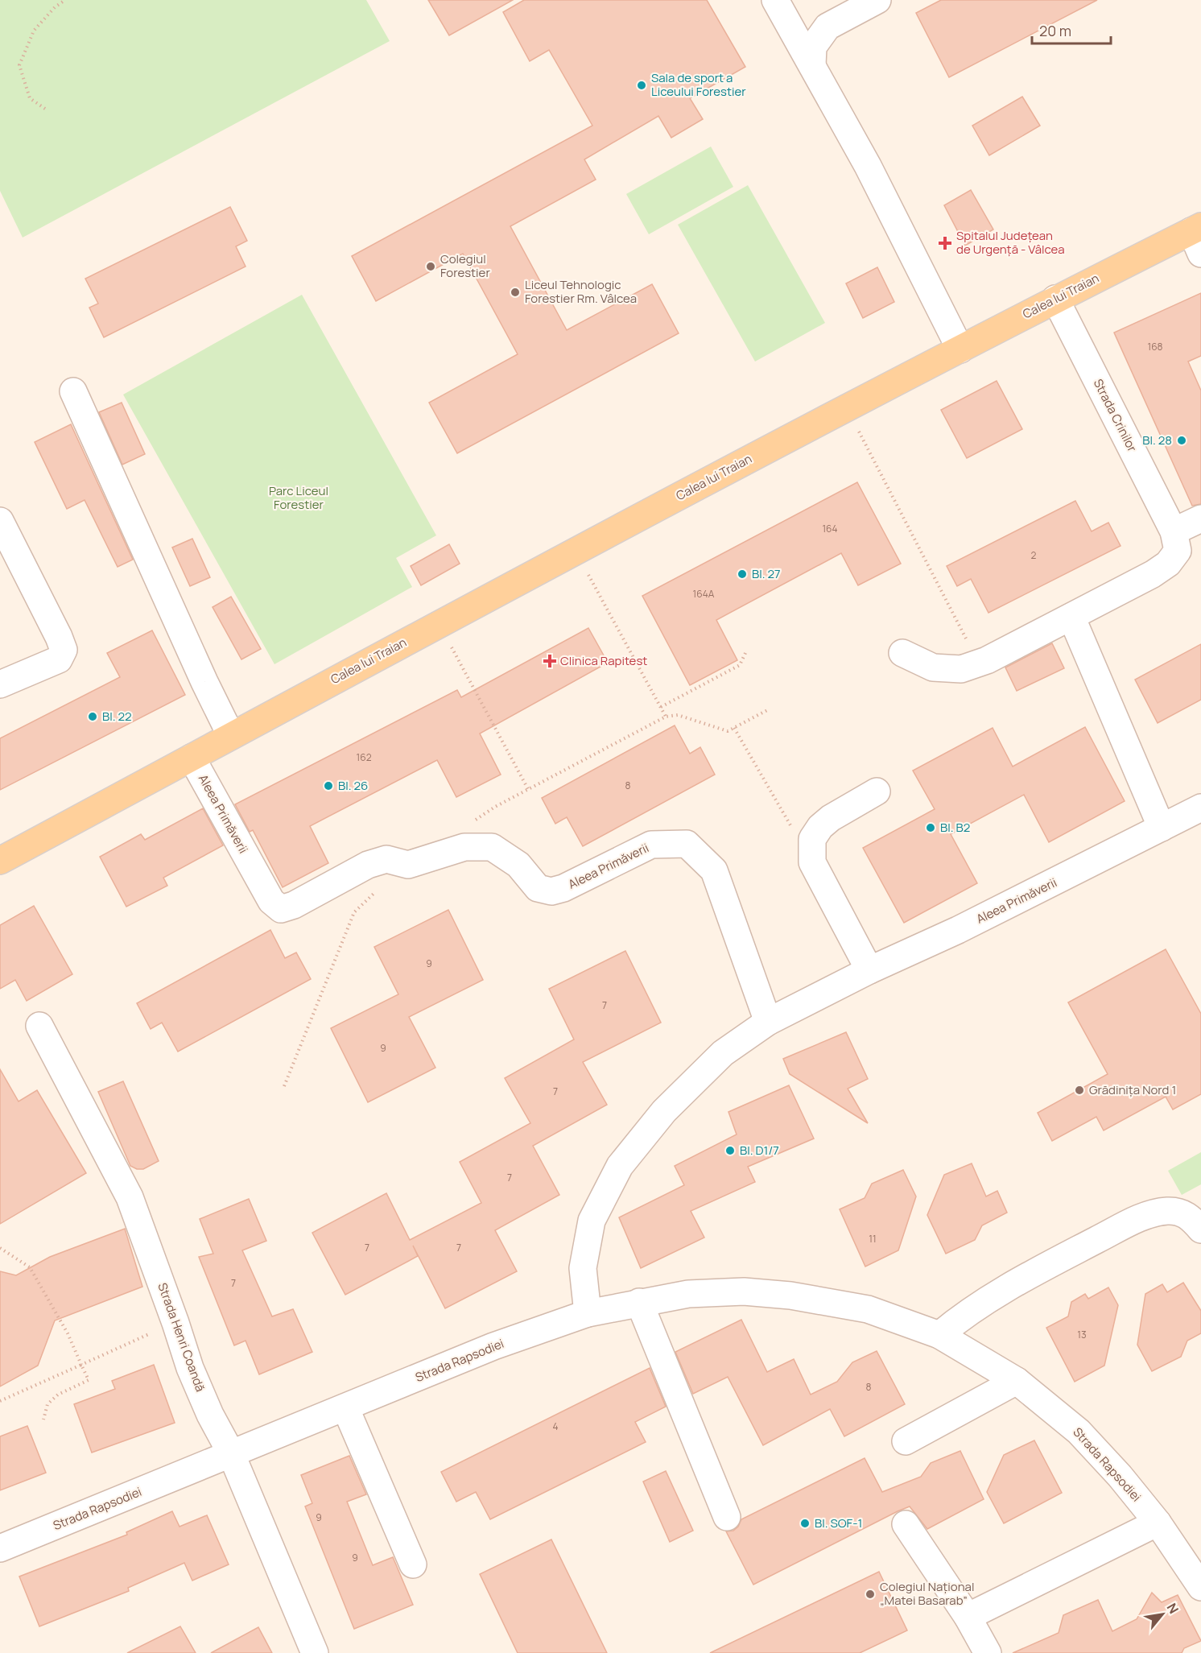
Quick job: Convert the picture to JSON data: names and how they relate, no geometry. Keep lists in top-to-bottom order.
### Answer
{
  "streets": {
    "main road": ["Calea lui Traian"],
    "street": [
      "Strada Crinilor",
      "Aleea Primăverii",
      "Strada Henri Coandă",
      "Strada Rapsodiei"
    ]
  },
  "crossings": [
    ["Calea lui Traian", "Strada Crinilor"],
    ["Calea lui Traian", "Aleea Primăverii"],
    ["Aleea Primăverii", "Strada Rapsodiei"],
    ["Strada Henri Coandă", "Strada Rapsodiei"]
  ],
  "parks": ["Parc Liceul Forestier"],
  "places": {
    "other": [
      "Sala de sport a Liceului Forestier",
      "Colegiul Forestier",
      "Liceul Tehnologic Forestier Rm. Vâlcea",
      "Bl. 28",
      "Bl. 27",
      "Bl. 22",
      "Bl. 26",
      "Bl. B2",
      "Grădinița Nord 1",
      "Bl. D1/7",
      "Bl. SOF-1",
      "Colegiul Național „Matei Basarab”"
    ],
    "health": ["Spitalul Județean de Urgență - Vâlcea", "Clinica Rapitest"]
  },
  "house_numbers": [
    "168",
    "164",
    "2",
    "164A",
    "162",
    "8",
    "9",
    "7",
    "9",
    "7",
    "7",
    "11",
    "7",
    "7",
    "7",
    "13",
    "8",
    "4",
    "9",
    "9"
  ],
  "scale_bar": "20 m",
  "north": "top right"
}
